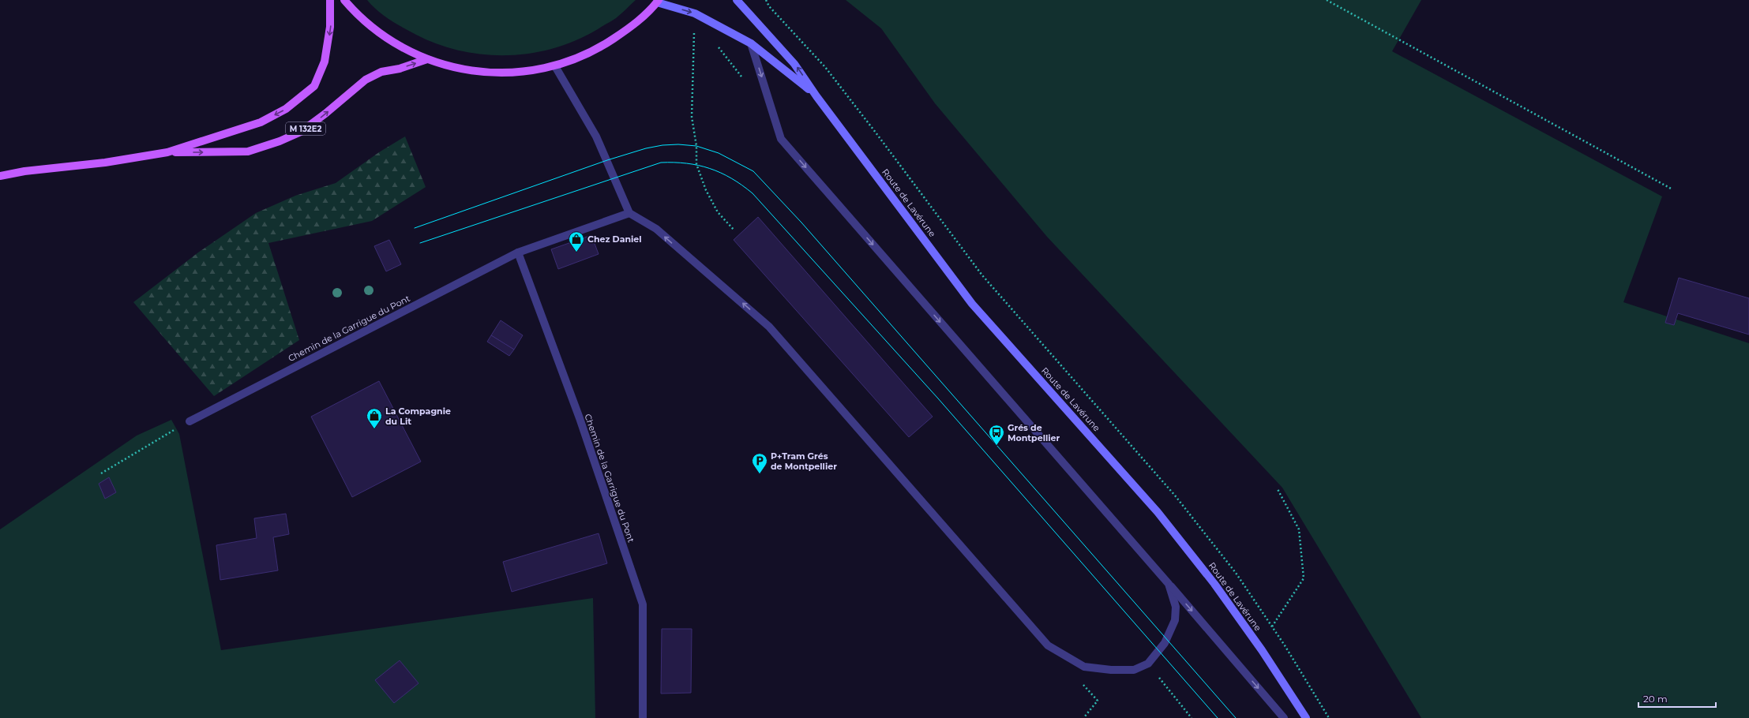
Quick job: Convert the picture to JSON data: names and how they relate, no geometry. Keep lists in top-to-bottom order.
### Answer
{
  "streets": {
    "main road": ["M 132E2", "Route de Lavérune"],
    "street": ["Chemin de la Garrigue du Pont"]
  },
  "places": {
    "shop": ["Chez Daniel", "La Compagnie du Lit"],
    "bus stop": ["Grés de Montpellier"],
    "parking": ["P+Tram Grés de Montpellier"]
  },
  "scale_bar": "20 m"
}
